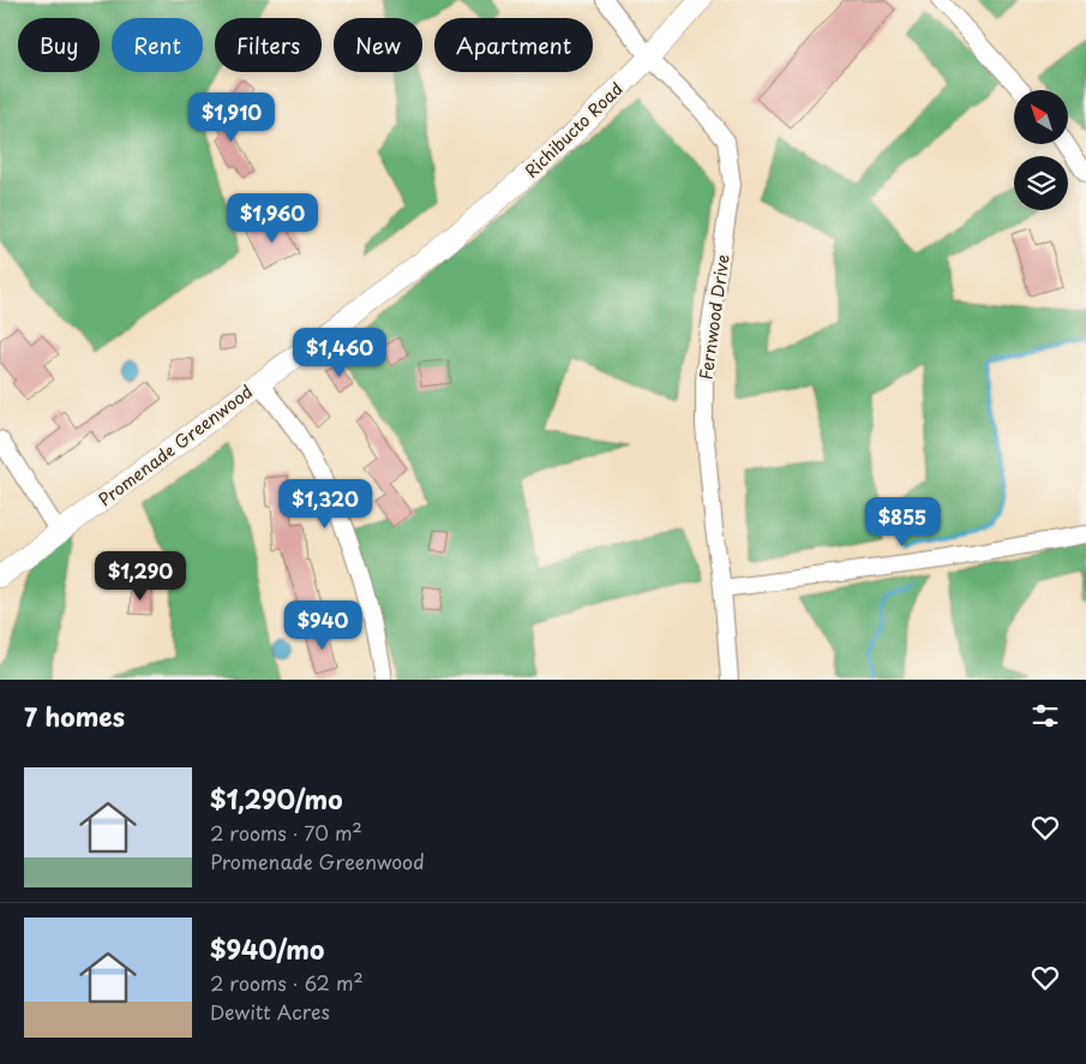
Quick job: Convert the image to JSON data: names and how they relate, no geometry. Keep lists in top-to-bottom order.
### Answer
{
  "streets": {
    "main road": ["Richibucto Road", "Promenade Greenwood"],
    "street": ["Fernwood Drive"]
  },
  "crossings": [
    ["Richibucto Road", "Fernwood Drive"],
    ["Richibucto Road", "Promenade Greenwood"]
  ],
  "north": "top left",
  "page": {
    "chip": [
      "Buy",
      "Rent",
      "Filters",
      "New",
      "Apartment"
    ],
    "price": [
      "$1,910",
      "$1,960",
      "$1,460",
      "$1,320",
      "$855",
      "$1,290",
      "$940"
    ],
    "heading": "7 homes",
    "list": [
      {
        "name": "$1,290/mo",
        "note": "2 rooms · 70 m² · Promenade Greenwood"
      },
      {
        "name": "$940/mo",
        "note": "2 rooms · 62 m² · Dewitt Acres"
      }
    ]
  }
}
